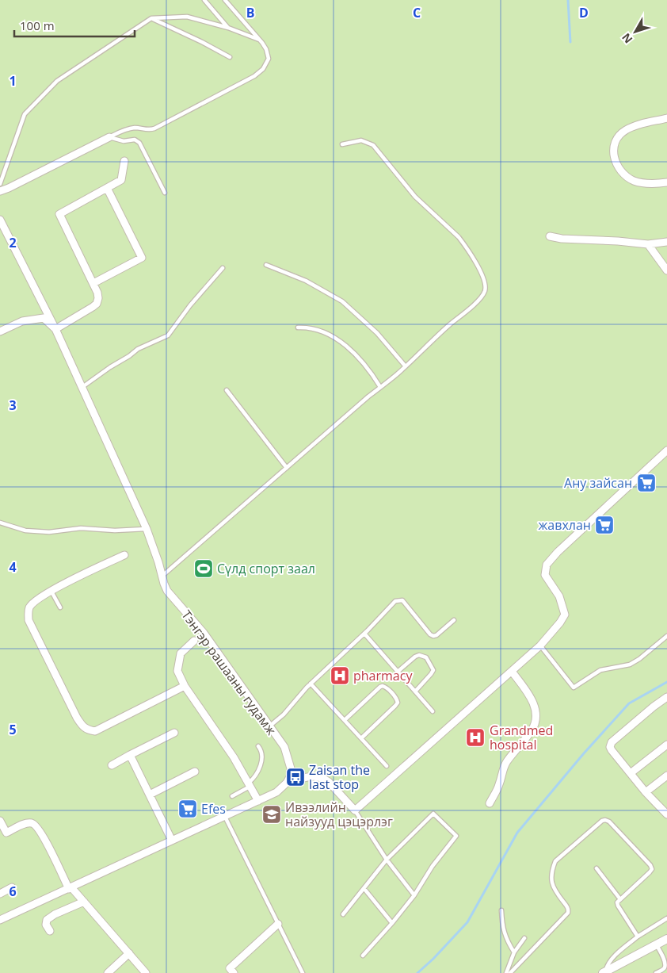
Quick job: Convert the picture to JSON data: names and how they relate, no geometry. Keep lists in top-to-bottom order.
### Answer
{
  "streets": {
    "street": ["Тэнгэр рашааны гудамж"]
  },
  "places": {
    "supermarket": ["Ану зайсан", "жавхлан", "Efes"],
    "sports": ["Сүлд спорт заал"],
    "hospital": ["pharmacy", "Grandmed hospital"],
    "bus stop": ["Zaisan the last stop"],
    "school or university": ["Ивээлийн найзууд цэцэрлэг"]
  },
  "scale_bar": "100 m",
  "north": "bottom left",
  "grid": {
    "columns": ["B", "C", "D"],
    "rows": [
      "1",
      "2",
      "3",
      "4",
      "5",
      "6"
    ]
  }
}
